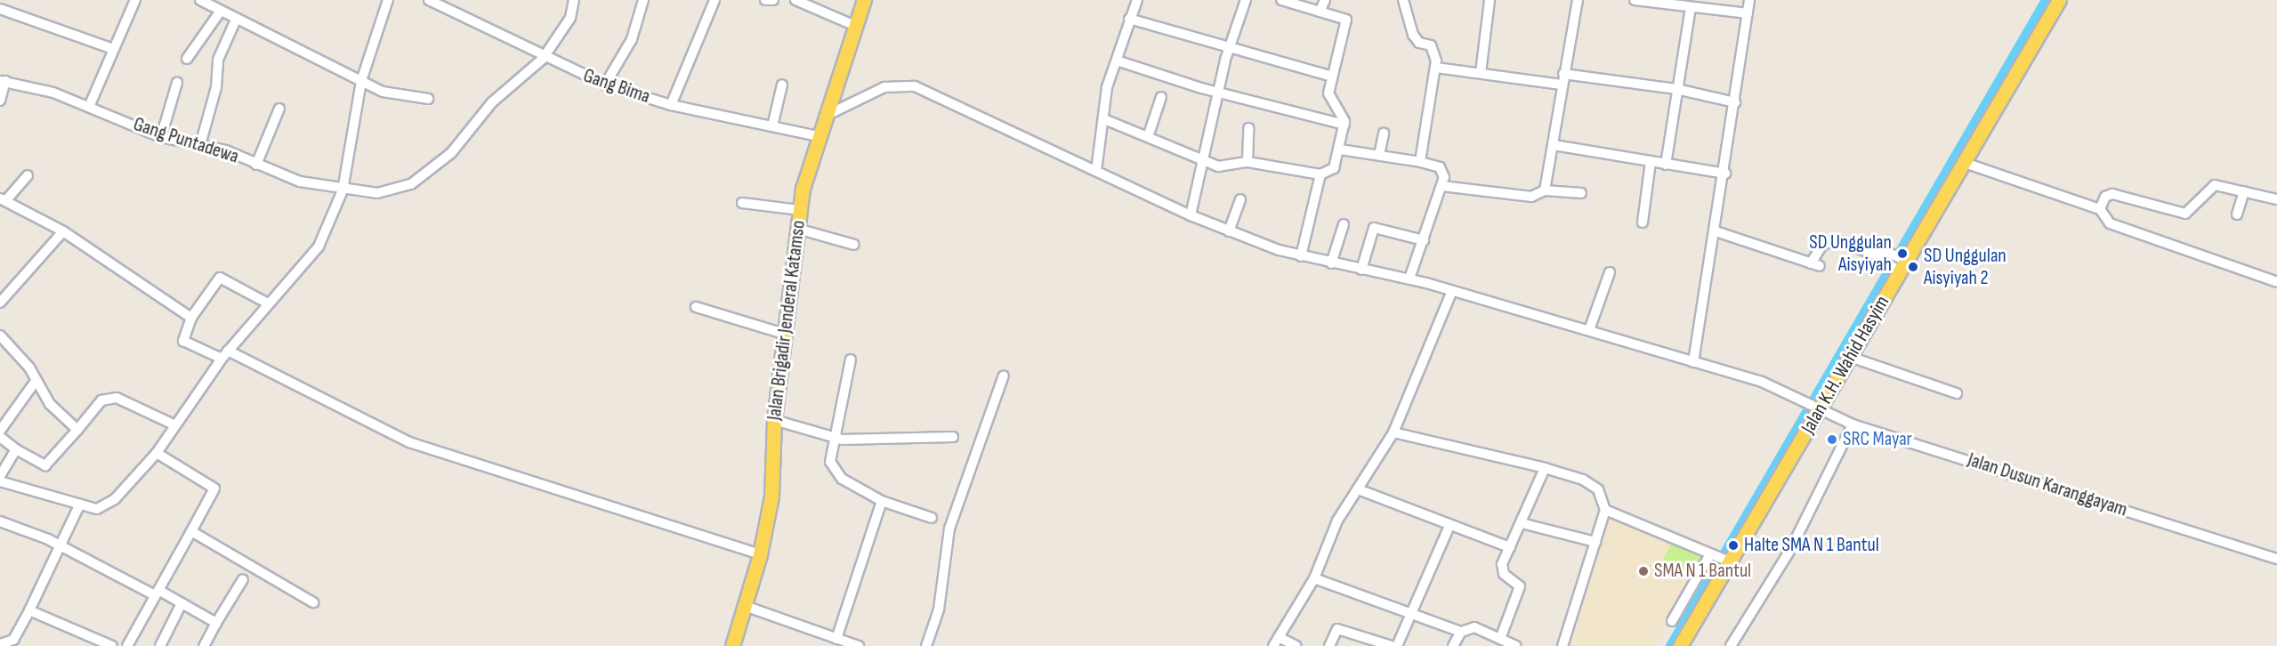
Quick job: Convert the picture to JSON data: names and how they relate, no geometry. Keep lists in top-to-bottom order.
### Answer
{
  "streets": {
    "main road": ["Jalan Brigadir Jenderal Katamso", "Jalan K.H. Wahid Hasyim"],
    "street": ["Gang Bima", "Gang Puntadewa", "Jalan Dusun Karanggayam"]
  },
  "crossings": [
    ["Gang Bima", "Gang Puntadewa"],
    ["Gang Bima", "Jalan Brigadir Jenderal Katamso"],
    ["Jalan Brigadir Jenderal Katamso", "Jalan Dusun Karanggayam"],
    ["Jalan K.H. Wahid Hasyim", "Jalan Dusun Karanggayam"]
  ],
  "places": [
    "SD Unggulan Aisyiyah",
    "SD Unggulan Aisyiyah 2",
    "SRC Mayar",
    "Halte SMA N 1 Bantul",
    "SMA N 1 Bantul"
  ]
}
